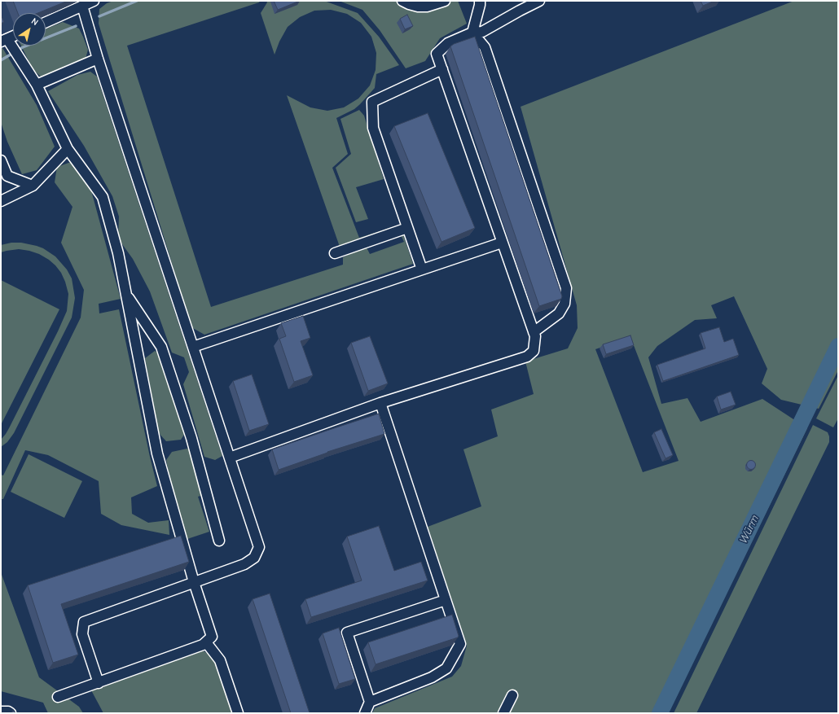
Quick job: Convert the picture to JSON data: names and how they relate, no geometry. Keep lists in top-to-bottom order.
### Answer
{
  "water": ["Würm"],
  "north": "top right"
}
